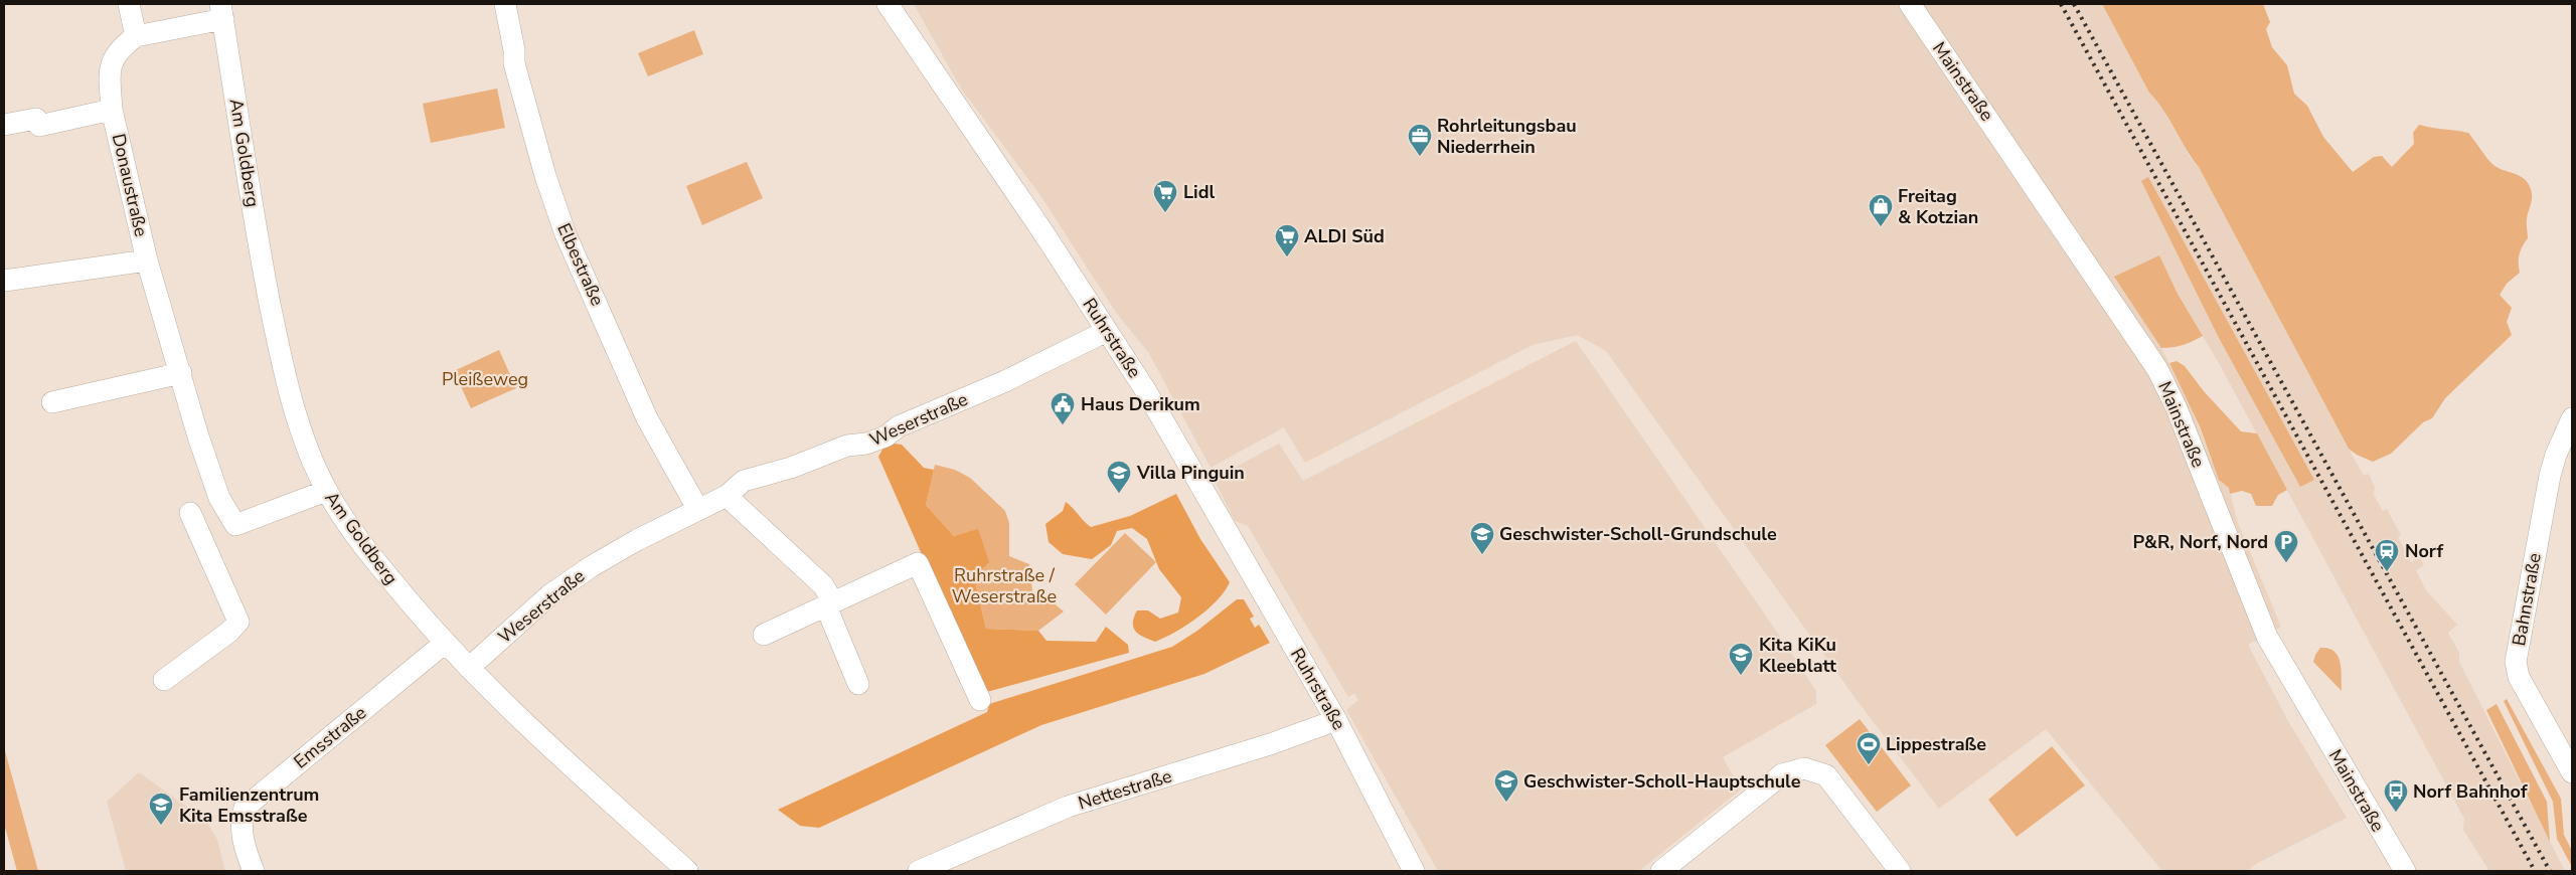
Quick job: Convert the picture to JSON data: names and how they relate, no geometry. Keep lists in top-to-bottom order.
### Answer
{
  "streets": {
    "street": [
      "Mainstraße",
      "Am Goldberg",
      "Donaustraße",
      "Elbestraße",
      "Ruhrstraße",
      "Weserstraße",
      "Bahnstraße",
      "Emsstraße",
      "Nettestraße"
    ]
  },
  "crossings": [
    ["Am Goldberg", "Donaustraße"],
    ["Am Goldberg", "Weserstraße"],
    ["Am Goldberg", "Emsstraße"],
    ["Elbestraße", "Weserstraße"],
    ["Ruhrstraße", "Weserstraße"],
    ["Ruhrstraße", "Nettestraße"]
  ],
  "parks": ["Pleißeweg", "Ruhrstraße / Weserstraße"],
  "places": {
    "office": ["Rohrleitungsbau Niederrhein"],
    "supermarket": ["Lidl", "ALDI Süd"],
    "shop": ["Freitag & Kotzian"],
    "public building": ["Haus Derikum"],
    "school or university": [
      "Villa Pinguin",
      "Geschwister-Scholl-Grundschule",
      "Kita KiKu Kleeblatt",
      "Geschwister-Scholl-Hauptschule",
      "Familienzentrum Kita Emsstraße"
    ],
    "parking": ["P&R, Norf, Nord"],
    "station": ["Norf"],
    "sports": ["Lippestraße"],
    "bus stop": ["Norf Bahnhof"]
  }
}
